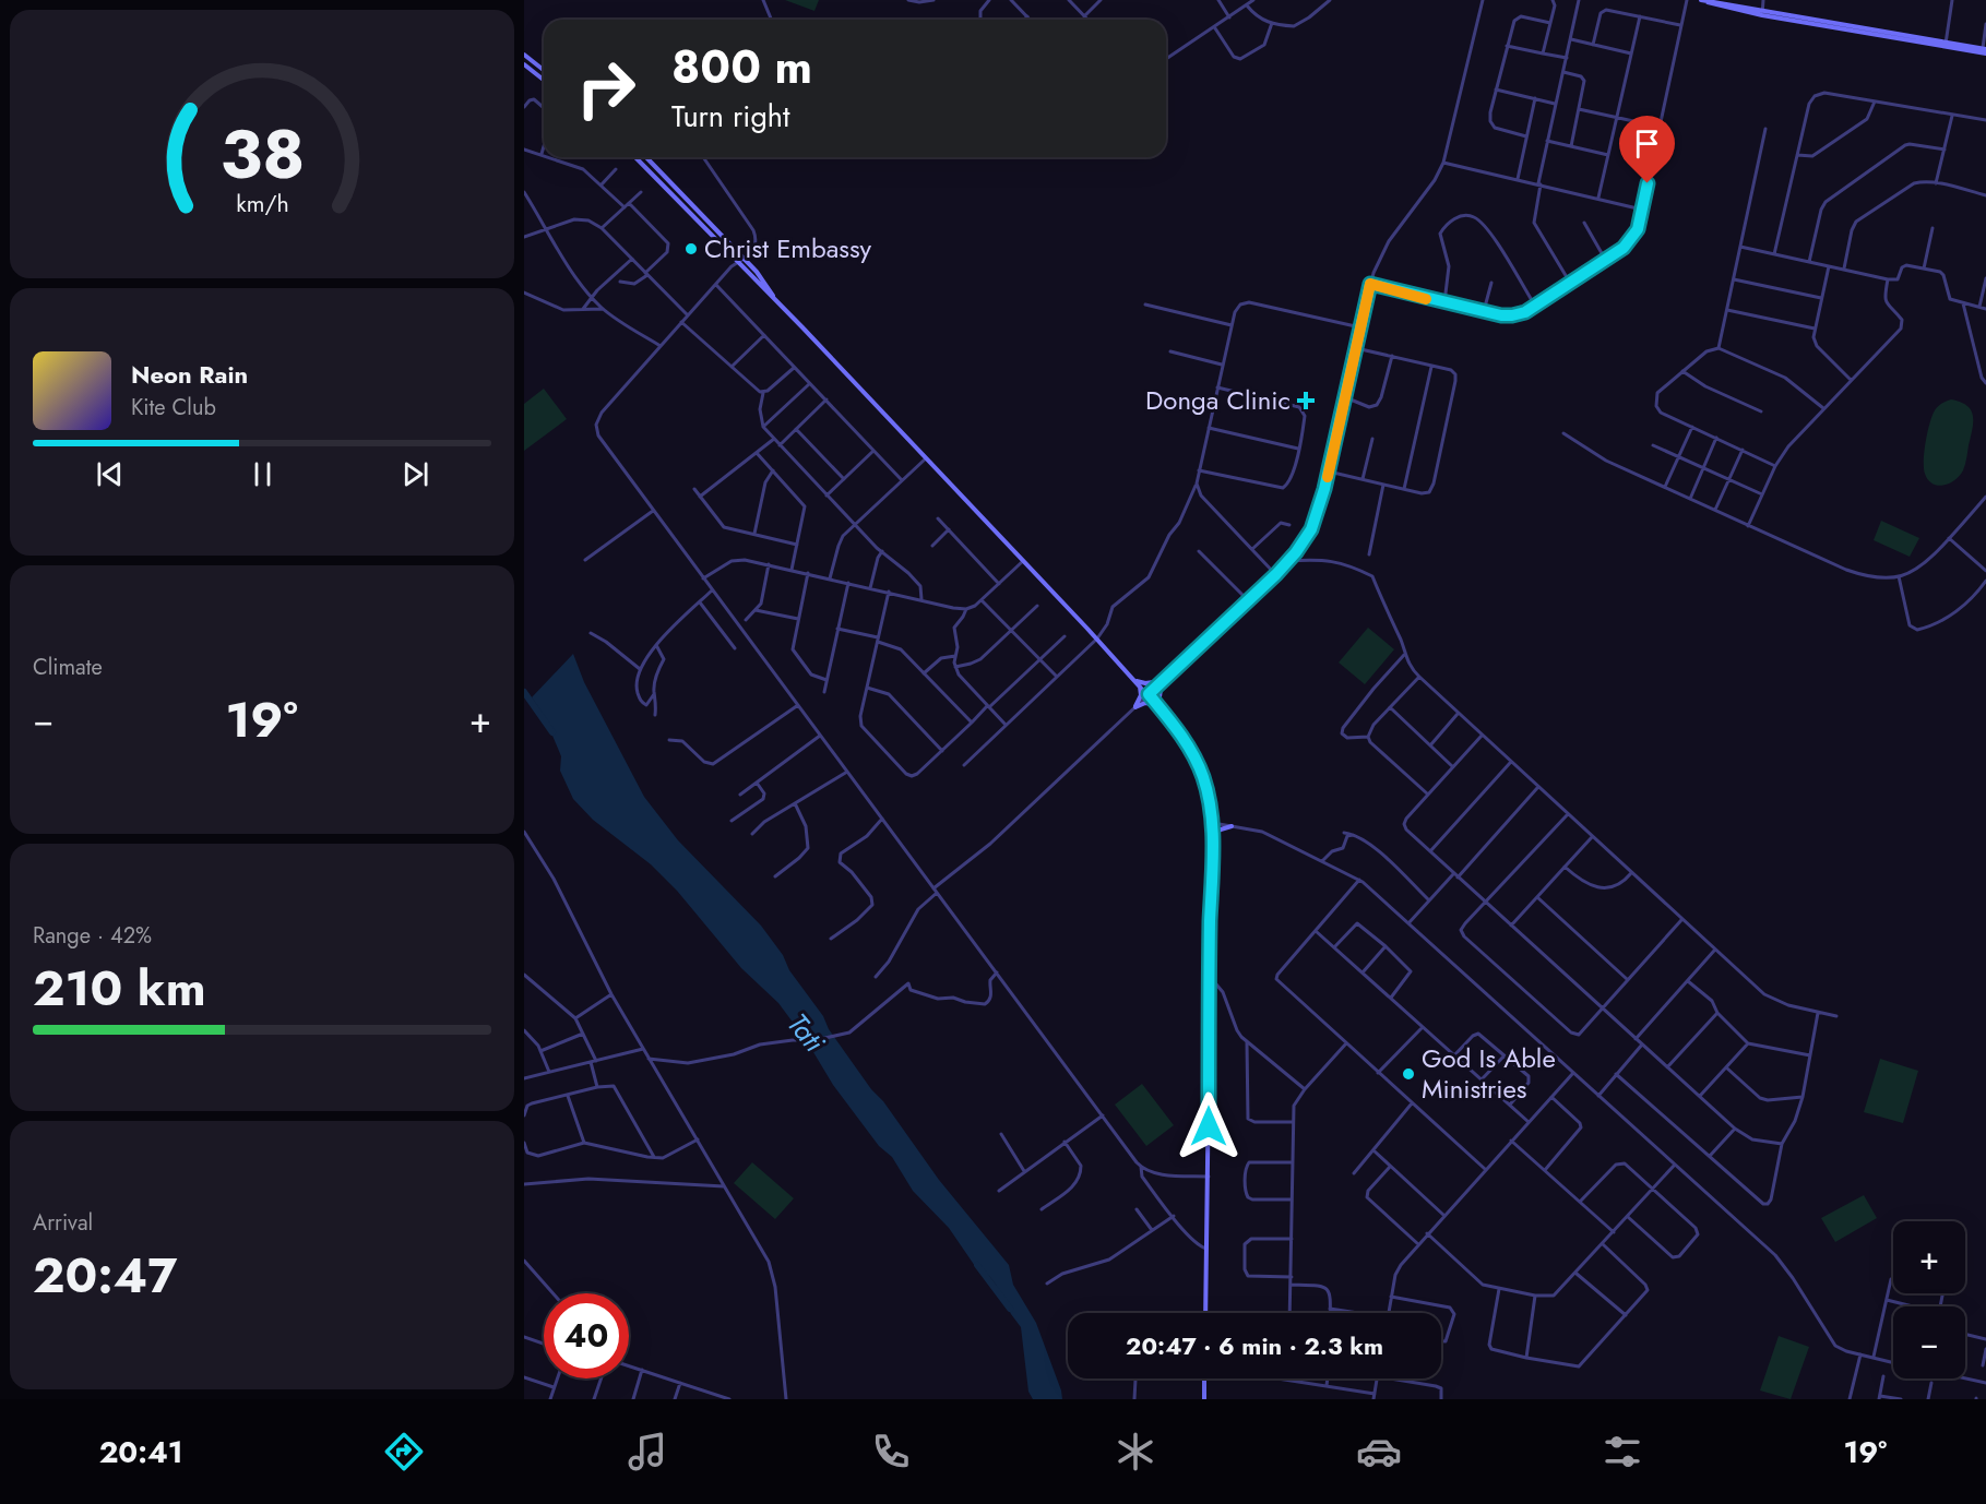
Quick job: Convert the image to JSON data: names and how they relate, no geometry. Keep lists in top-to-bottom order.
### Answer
{
  "water": ["Tati"],
  "places": {
    "other": ["Christ Embassy", "God Is Able Ministries"],
    "health": ["Donga Clinic"]
  },
  "page": {
    "turn": ["800 m", "Turn right"],
    "song": ["Neon Rain", "Kite Club"],
    "tile": [
      "Climate",
      ["Range · 42%", "210 km"],
      ["Arrival", "20:47"]
    ],
    "heat": ["−", "19°", "+"],
    "map_buttons": ["+", "−"],
    "limit": "40",
    "trip": "20:47 · 6 min · 2.3 km",
    "tabs": ["20:41", "19°"],
    "gauge": ["38", "km/h"]
  }
}
